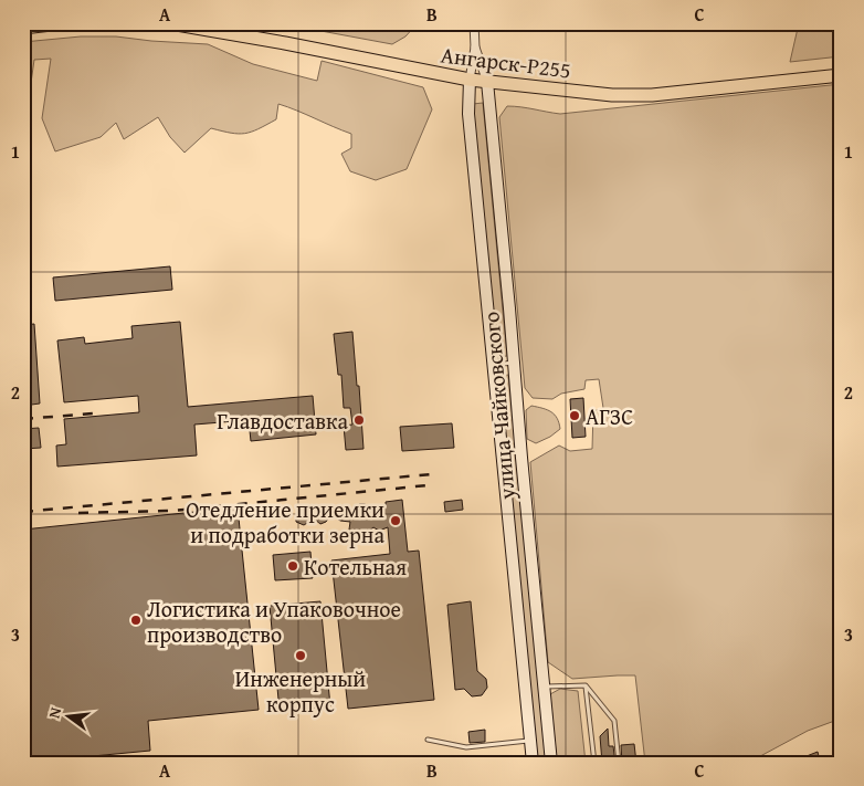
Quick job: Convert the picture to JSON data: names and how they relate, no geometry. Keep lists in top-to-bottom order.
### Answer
{
  "streets": {
    "main road": ["Ангарск-Р255", "улица Чайковского"]
  },
  "crossings": [
    ["Ангарск-Р255", "улица Чайковского"]
  ],
  "places": [
    "АГЗС",
    "Главдоставка",
    "Отедление приемки и подработки зерна",
    "Котельная",
    "Логистика и Упаковочное производство",
    "Инженерный корпус"
  ],
  "north": "left",
  "grid": {
    "columns": ["A", "B", "C"],
    "rows": ["1", "2", "3"]
  }
}
